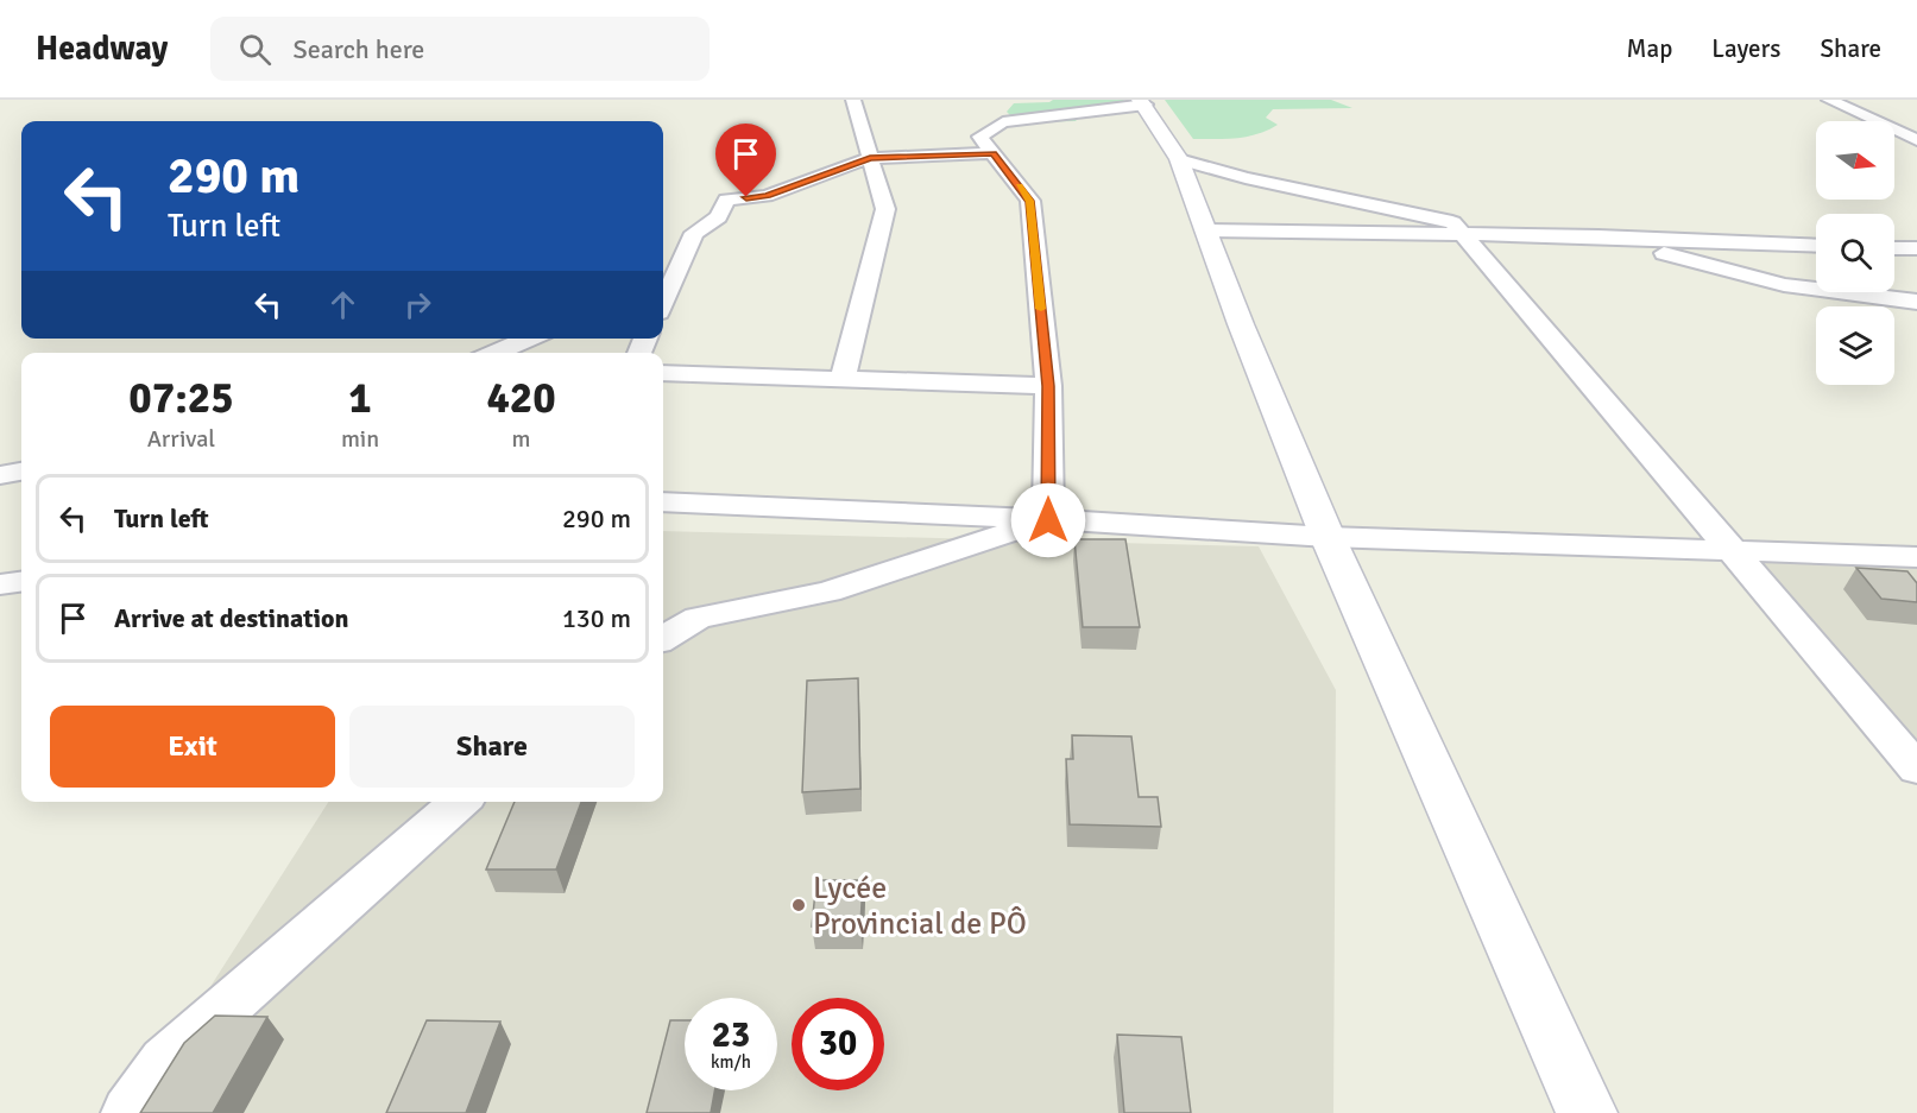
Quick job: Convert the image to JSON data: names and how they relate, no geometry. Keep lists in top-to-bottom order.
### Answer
{
  "places": ["Lycée Provincial de PÔ"],
  "north": "right",
  "page": {
    "header": "Headway",
    "search": "Search here",
    "nav": ["Map", "Layers", "Share"],
    "turn": ["290 m", "Turn left"],
    "eta": [
      "07:25",
      "Arrival",
      "1",
      "min",
      "420",
      "m"
    ],
    "list": [
      {
        "name": "Turn left",
        "value": "290 m"
      },
      {
        "name": "Arrive at destination",
        "value": "130 m"
      }
    ],
    "buttons": ["Exit", "Share"],
    "speed": "23 km/h",
    "limit": "30"
  }
}
